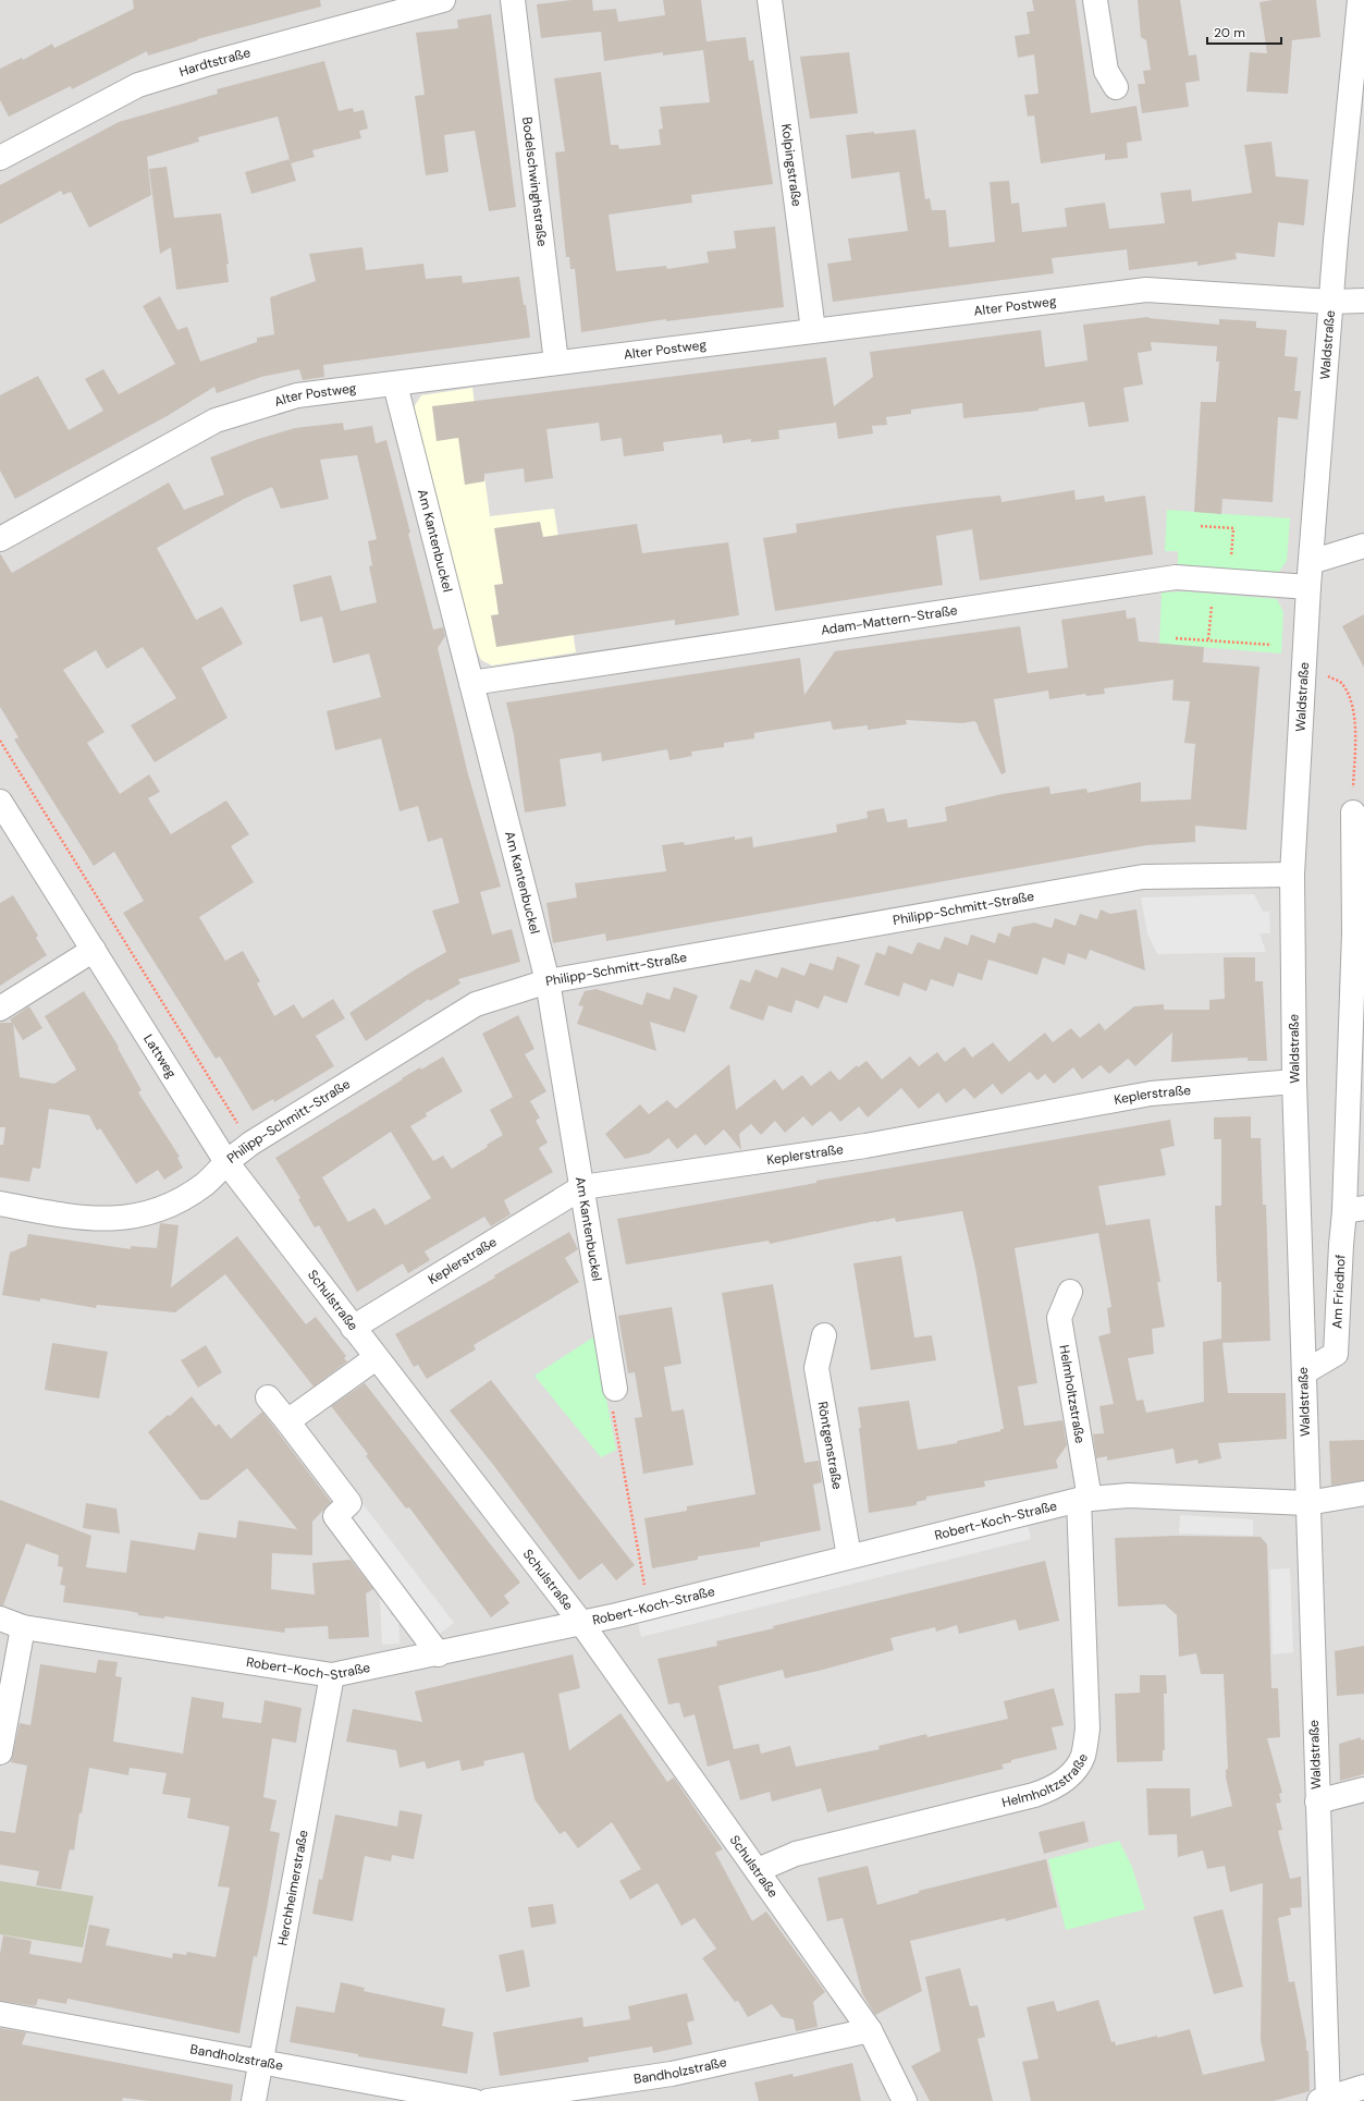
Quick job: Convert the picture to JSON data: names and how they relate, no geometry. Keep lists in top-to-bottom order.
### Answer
{
  "streets": {
    "street": [
      "Hardtstraße",
      "Kolpingstraße",
      "Bodelschwinghstraße",
      "Alter Postweg",
      "Waldstraße",
      "Am Kantenbuckel",
      "Adam-Mattern-Straße",
      "Philipp-Schmitt-Straße",
      "Lattweg",
      "Keplerstraße",
      "Am Friedhof",
      "Schulstraße",
      "Helmholtzstraße",
      "Röntgenstraße",
      "Robert-Koch-Straße",
      "Herchheimerstraße",
      "Bandholzstraße"
    ]
  },
  "crossings": [
    ["Kolpingstraße", "Alter Postweg"],
    ["Bodelschwinghstraße", "Alter Postweg"],
    ["Alter Postweg", "Waldstraße"],
    ["Alter Postweg", "Am Kantenbuckel"],
    ["Waldstraße", "Adam-Mattern-Straße"],
    ["Waldstraße", "Philipp-Schmitt-Straße"],
    ["Waldstraße", "Keplerstraße"],
    ["Waldstraße", "Am Friedhof"],
    ["Waldstraße", "Robert-Koch-Straße"],
    ["Am Kantenbuckel", "Adam-Mattern-Straße"],
    ["Am Kantenbuckel", "Philipp-Schmitt-Straße"],
    ["Am Kantenbuckel", "Keplerstraße"],
    ["Philipp-Schmitt-Straße", "Lattweg"],
    ["Philipp-Schmitt-Straße", "Schulstraße"],
    ["Lattweg", "Schulstraße"],
    ["Keplerstraße", "Schulstraße"],
    ["Schulstraße", "Helmholtzstraße"],
    ["Schulstraße", "Robert-Koch-Straße"],
    ["Schulstraße", "Bandholzstraße"],
    ["Helmholtzstraße", "Robert-Koch-Straße"],
    ["Röntgenstraße", "Robert-Koch-Straße"],
    ["Robert-Koch-Straße", "Herchheimerstraße"],
    ["Herchheimerstraße", "Bandholzstraße"]
  ],
  "scale_bar": "20 m"
}
